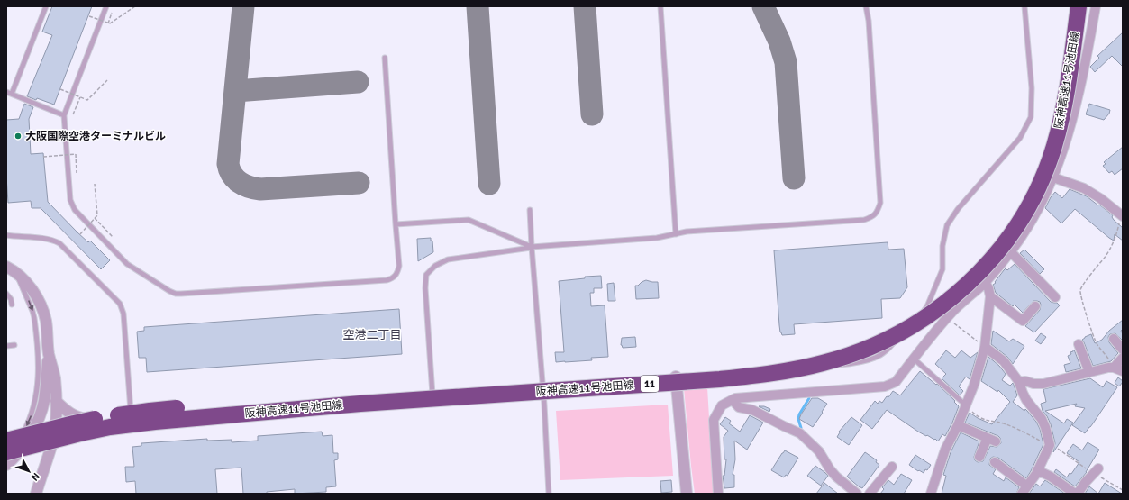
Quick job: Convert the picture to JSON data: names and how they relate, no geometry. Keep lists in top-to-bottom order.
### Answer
{
  "streets": {
    "highway": ["阪神高速11号池田線", "11"]
  },
  "districts": ["空港二丁目"],
  "places": ["大阪国際空港ターミナルビル"],
  "north": "bottom right"
}
